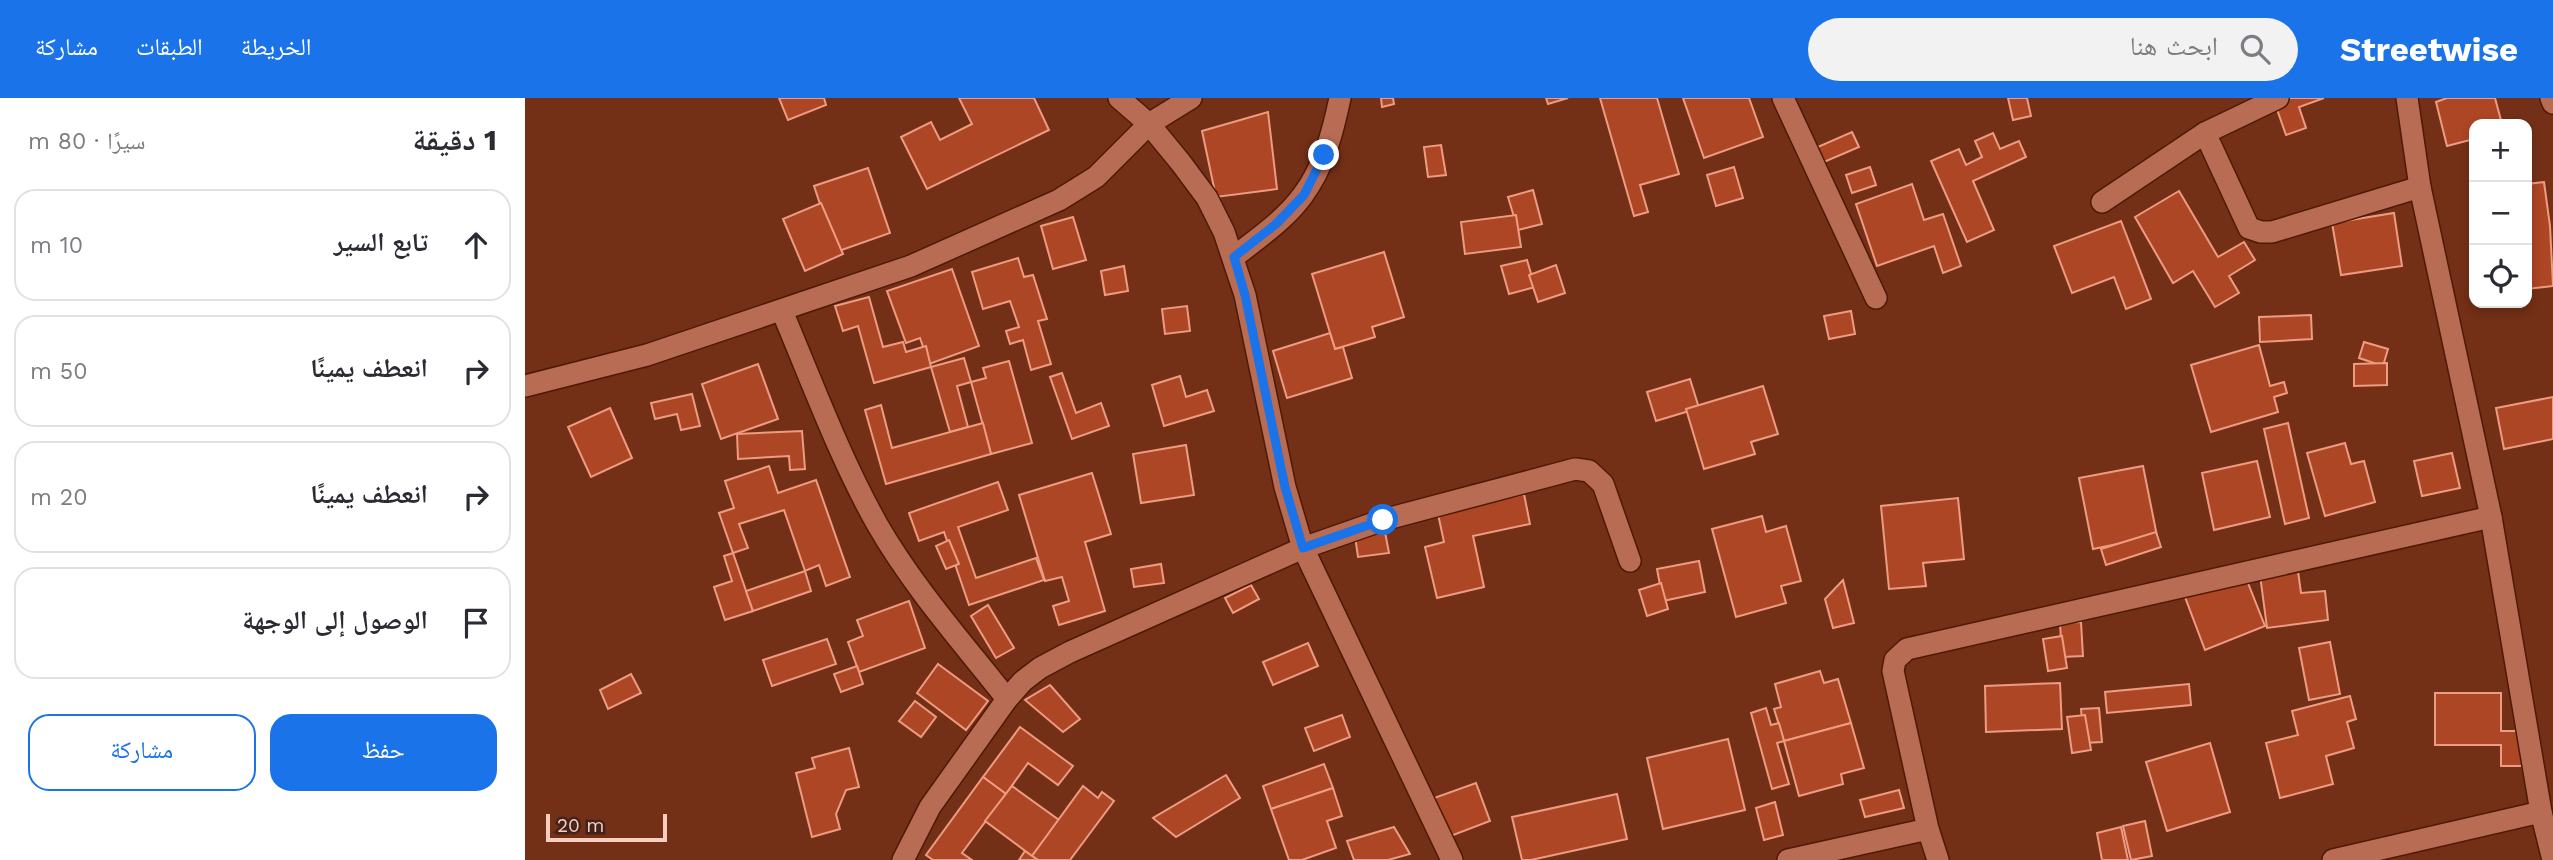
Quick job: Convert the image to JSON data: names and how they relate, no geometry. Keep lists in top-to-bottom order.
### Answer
{
  "scale_bar": "20 m",
  "page": {
    "header": "Streetwise",
    "search": "ابحث هنا",
    "nav": ["الخريطة", "الطبقات", "مشاركة"],
    "heading": ["1 دقيقة", "سيرًا · 80 m"],
    "map_buttons": ["+", "−"],
    "list": [
      ["تابع السير", "10 m"],
      ["انعطف يمينًا", "50 m"],
      ["انعطف يمينًا", "20 m"],
      "الوصول إلى الوجهة"
    ],
    "buttons": ["حفظ", "مشاركة"],
    "scale": "20 m"
  }
}
